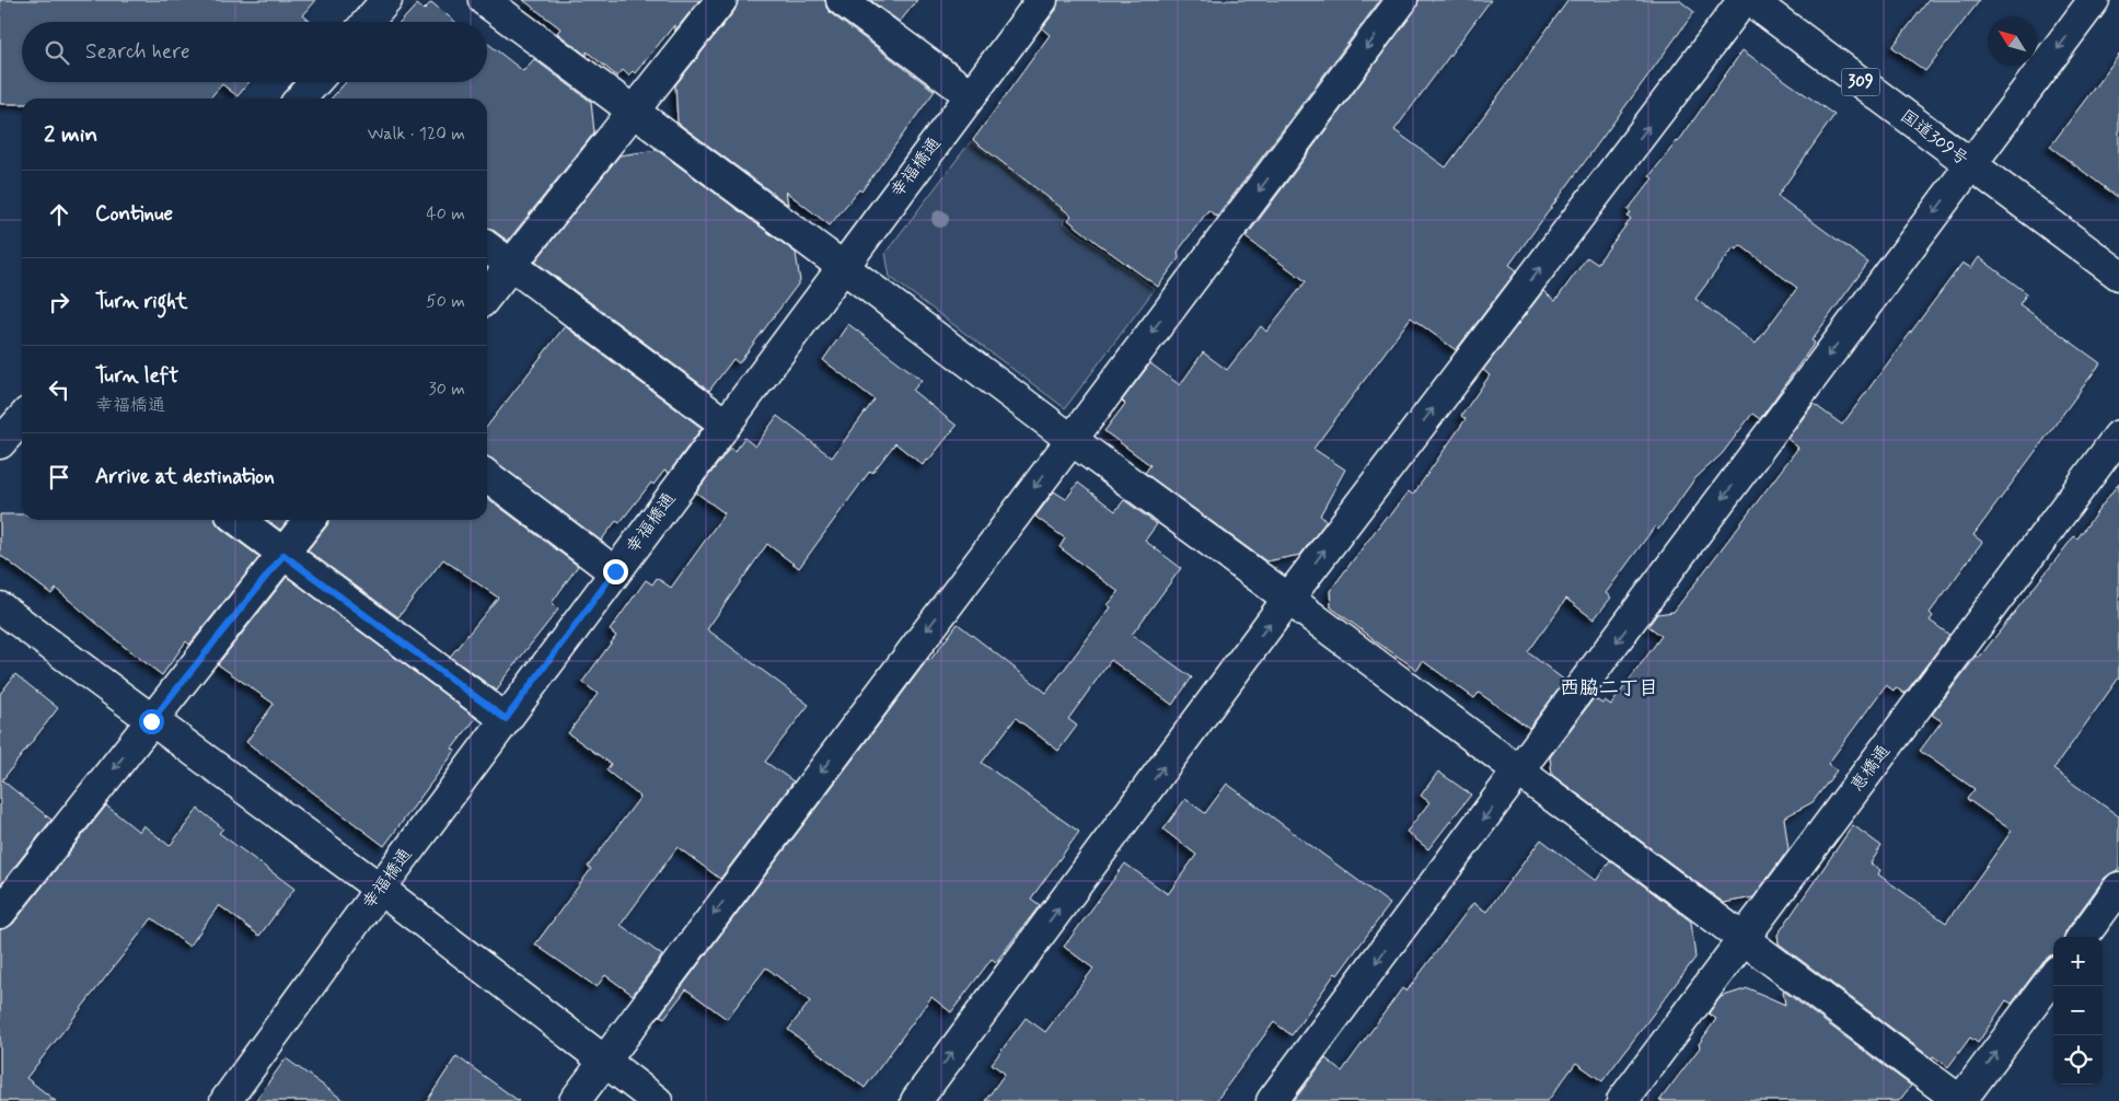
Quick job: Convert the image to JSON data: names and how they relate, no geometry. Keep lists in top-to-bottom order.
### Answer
{
  "streets": {
    "main road": [
      "309",
      "国道309号",
      "幸福橋通",
      "恵橋通"
    ]
  },
  "districts": ["西脇二丁目"],
  "north": "top left",
  "page": {
    "search": "Search here",
    "heading": ["2 min", "Walk · 120 m"],
    "list": [
      ["Continue", "40 m"],
      ["Turn right", "50 m"],
      ["Turn left", "幸福橋通", "30 m"],
      "Arrive at destination"
    ],
    "map_buttons": ["+", "−"]
  }
}
